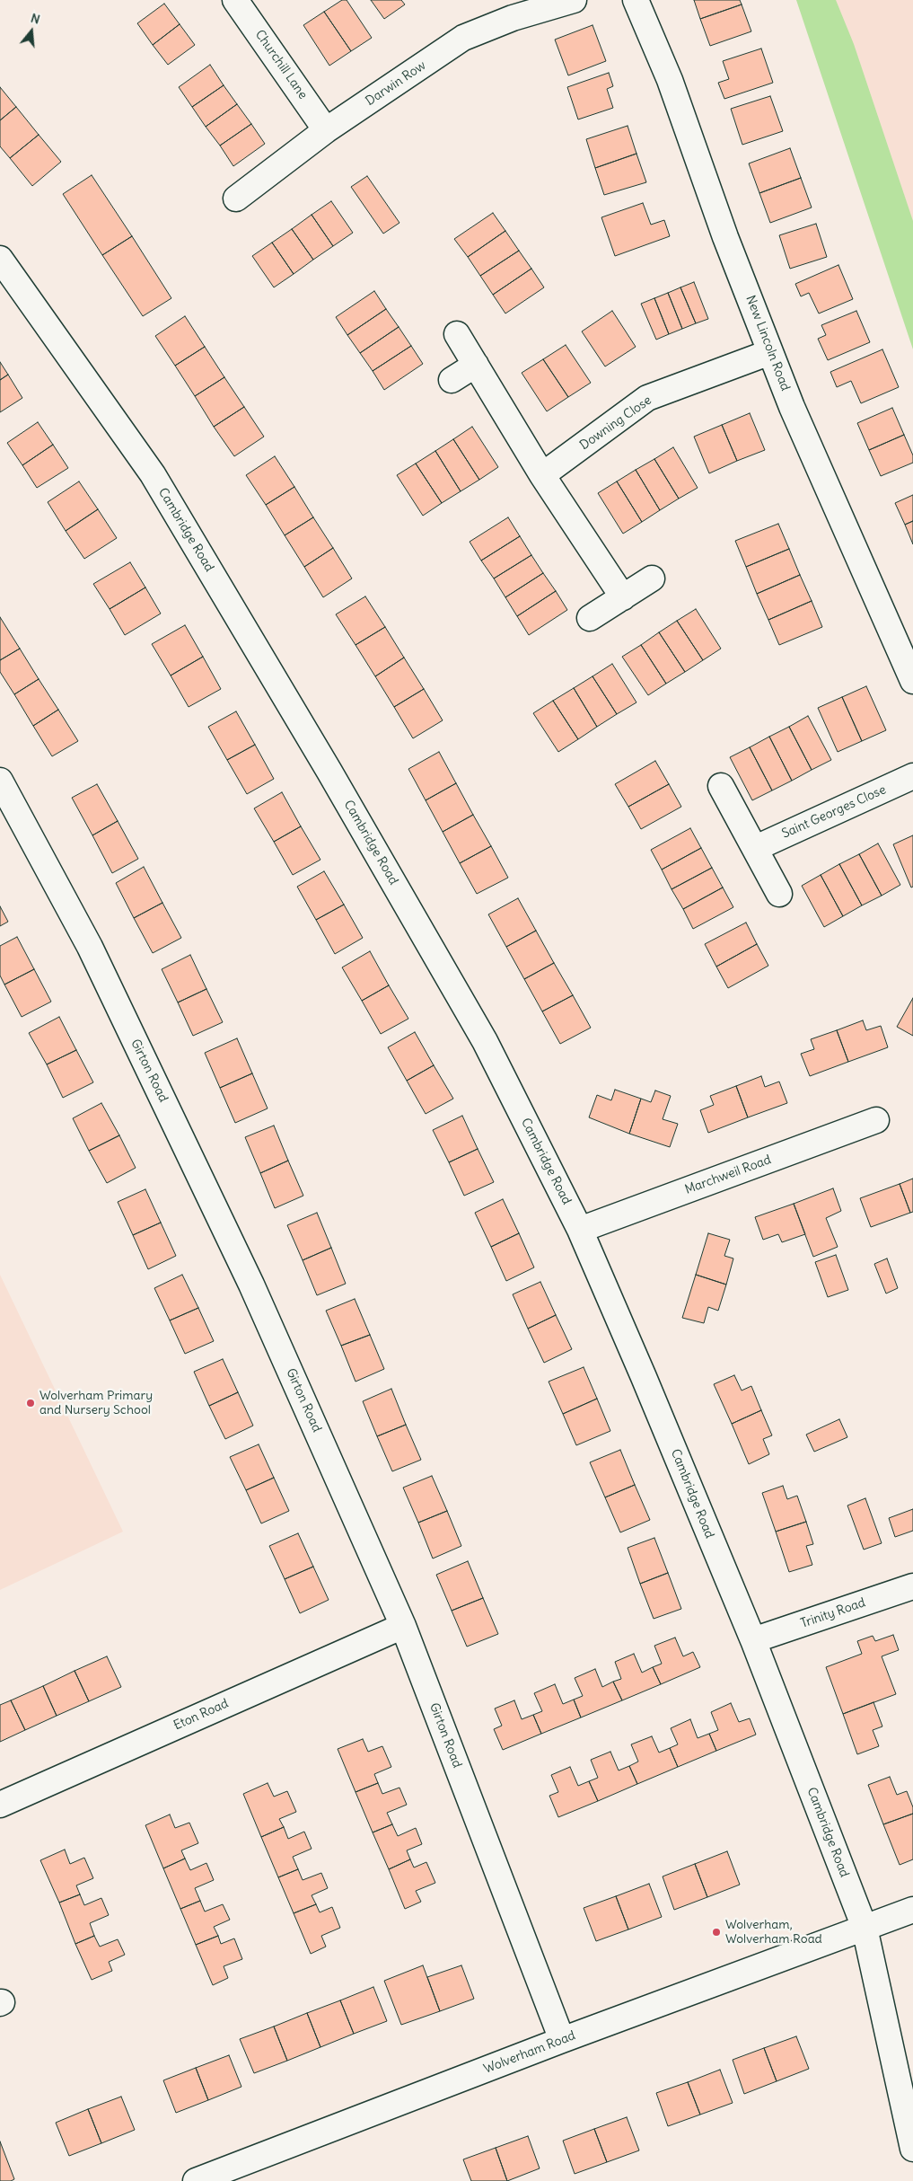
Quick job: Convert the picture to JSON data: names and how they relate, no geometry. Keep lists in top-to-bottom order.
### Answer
{
  "streets": {
    "street": [
      "Churchill Lane",
      "Darwin Row",
      "New Lincoln Road",
      "Downing Close",
      "Cambridge Road",
      "Saint Georges Close",
      "Girton Road",
      "Marchweil Road",
      "Trinity Road",
      "Eton Road",
      "Wolverham Road"
    ]
  },
  "crossings": [
    ["Churchill Lane", "Darwin Row"],
    ["New Lincoln Road", "Downing Close"],
    ["Cambridge Road", "Marchweil Road"],
    ["Cambridge Road", "Trinity Road"],
    ["Cambridge Road", "Wolverham Road"],
    ["Girton Road", "Eton Road"],
    ["Girton Road", "Wolverham Road"]
  ],
  "places": ["Wolverham Primary and Nursery School", "Wolverham, Wolverham Road"],
  "north": "top"
}
